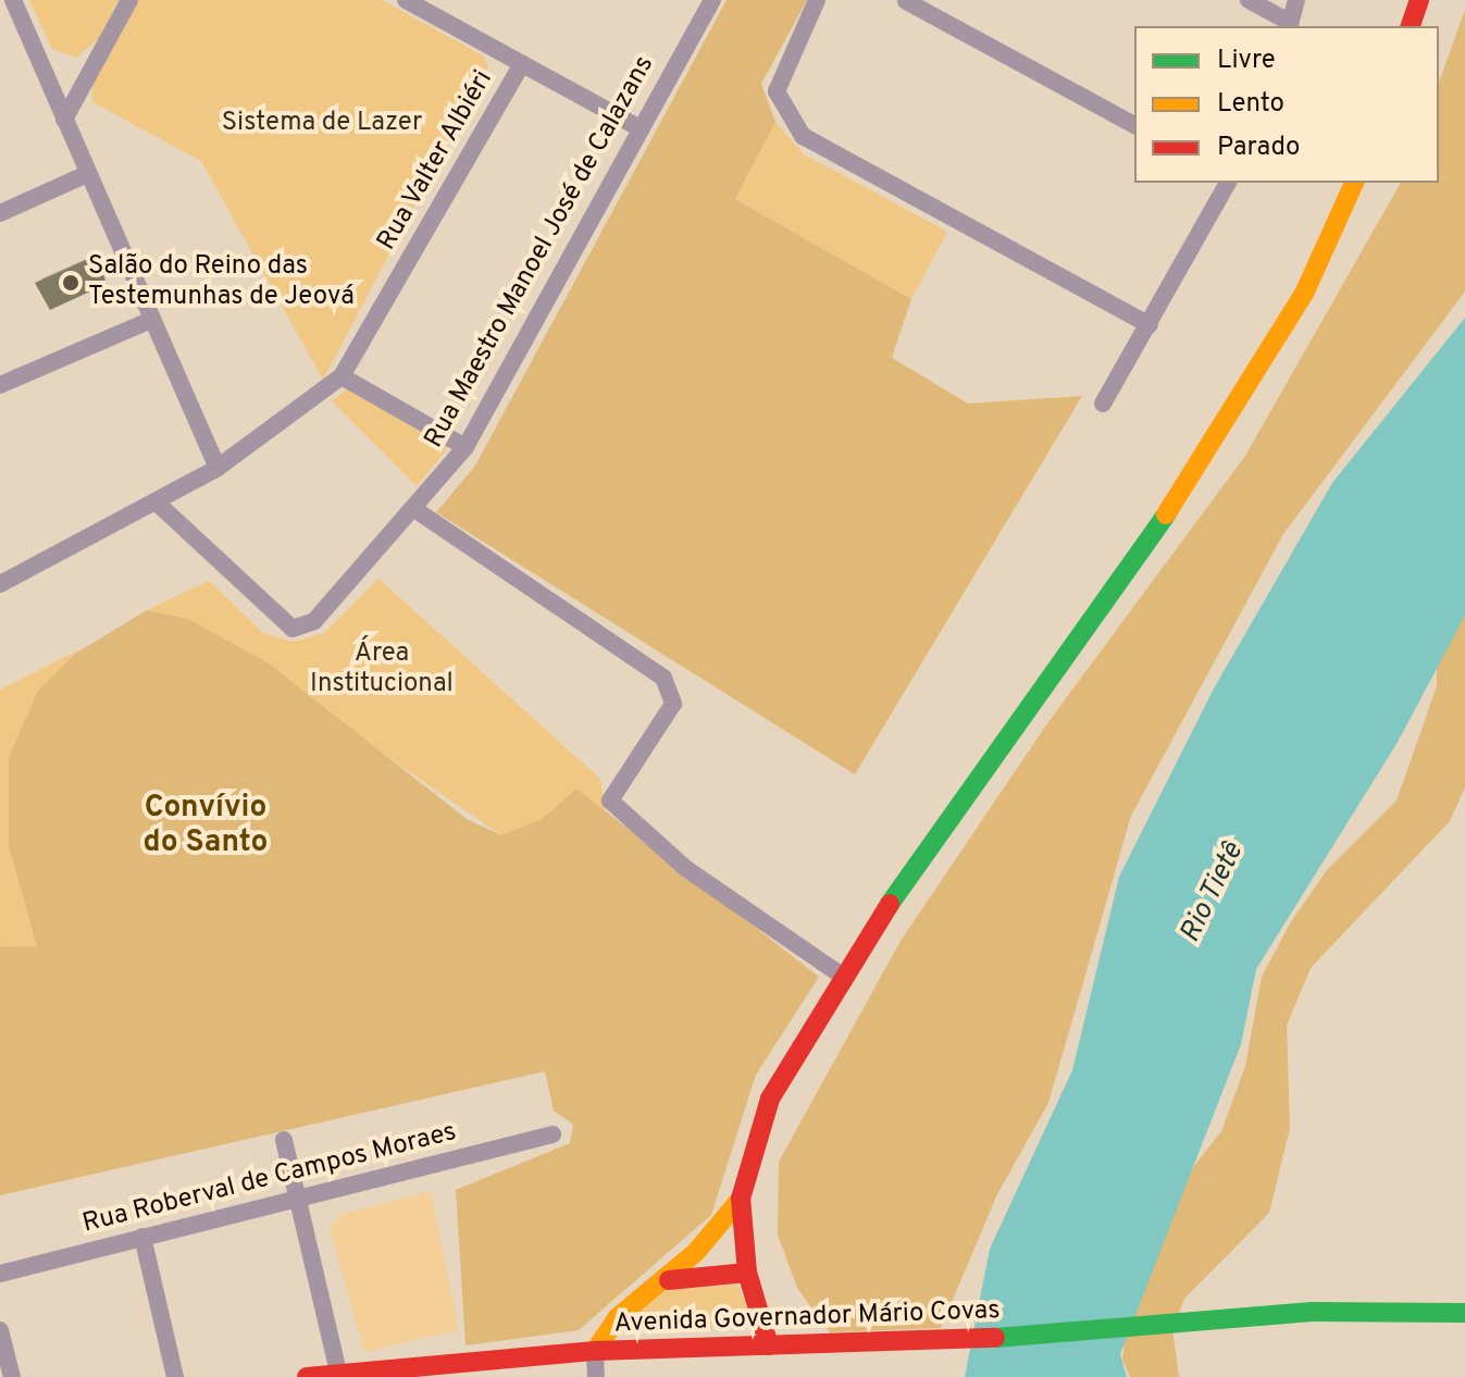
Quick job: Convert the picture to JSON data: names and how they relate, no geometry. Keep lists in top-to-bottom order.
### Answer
{
  "streets": {
    "street": [
      "Rua Valter Albiéri",
      "Rua Maestro Manoel José de Calazans",
      "Rua Roberval de Campos Moraes",
      "Avenida Governador Mário Covas"
    ]
  },
  "crossings": [
    ["Rua Valter Albiéri", "Rua Maestro Manoel José de Calazans"]
  ],
  "districts": ["Convívio do Santo"],
  "water": ["Rio Tietê"],
  "parks": ["Sistema de Lazer", "Área Institucional"],
  "places": ["Salão do Reino das Testemunhas de Jeová"],
  "legend": ["Livre", "Lento", "Parado"]
}
